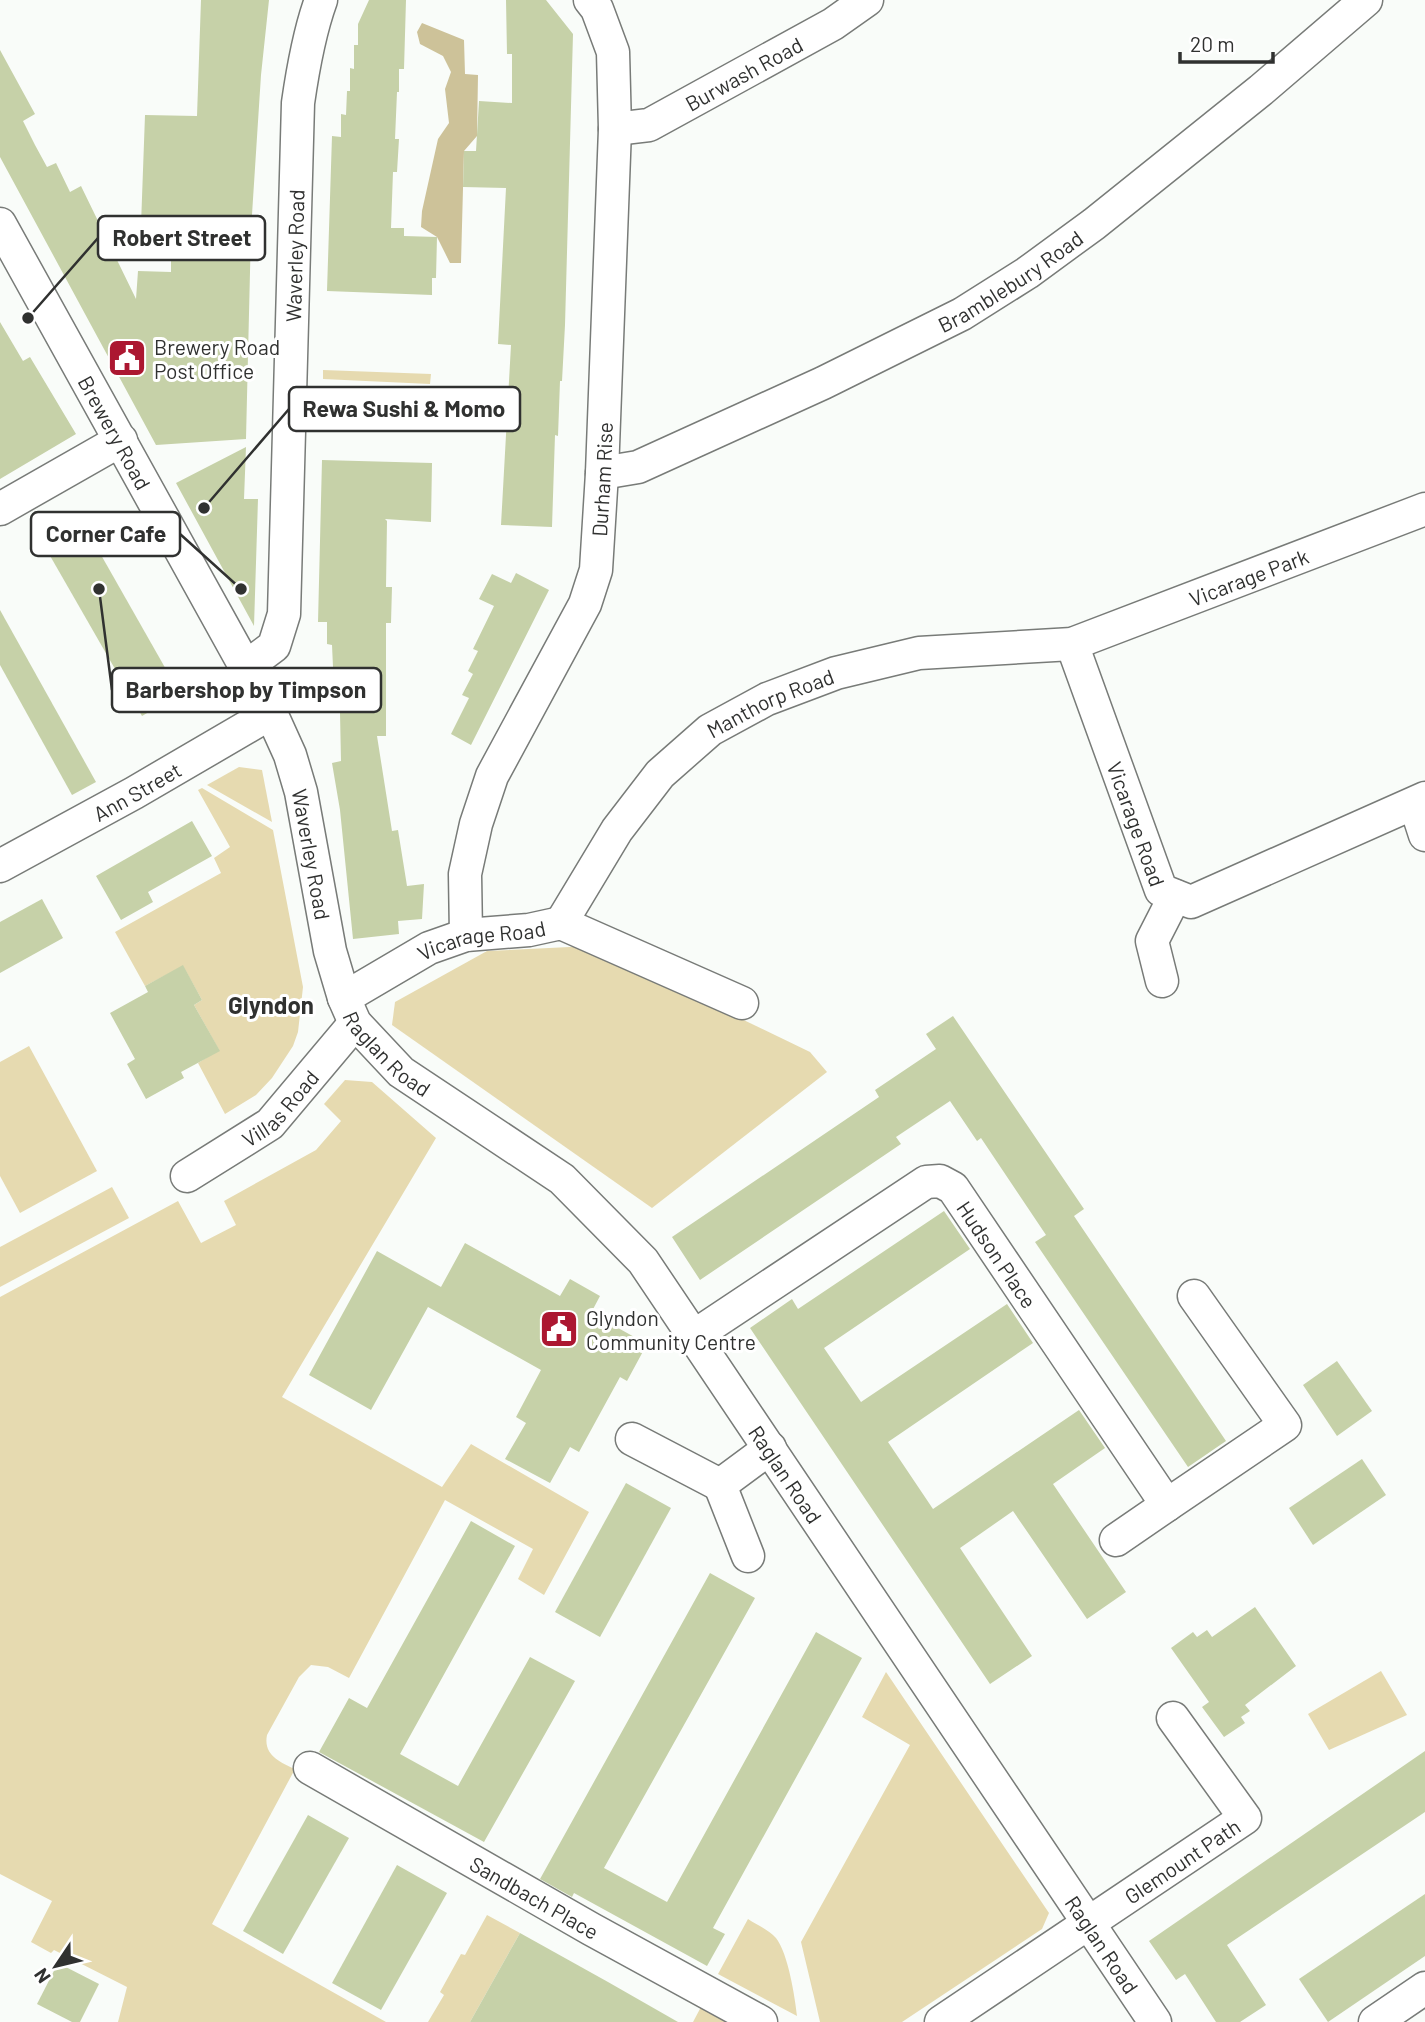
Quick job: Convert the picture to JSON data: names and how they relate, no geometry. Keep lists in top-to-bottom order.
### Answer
{
  "streets": {
    "street": [
      "Burwash Road",
      "Waverley Road",
      "Bramblebury Road",
      "Brewery Road",
      "Durham Rise",
      "Vicarage Park",
      "Manthorp Road",
      "Ann Street",
      "Vicarage Road",
      "Raglan Road",
      "Villas Road",
      "Hudson Place",
      "Glemount Path",
      "Sandbach Place"
    ]
  },
  "crossings": [
    ["Burwash Road", "Durham Rise"],
    ["Waverley Road", "Brewery Road"],
    ["Waverley Road", "Ann Street"],
    ["Waverley Road", "Vicarage Road"],
    ["Waverley Road", "Raglan Road"],
    ["Waverley Road", "Villas Road"],
    ["Bramblebury Road", "Durham Rise"],
    ["Brewery Road", "Ann Street"],
    ["Durham Rise", "Vicarage Road"],
    ["Vicarage Park", "Manthorp Road"],
    ["Vicarage Park", "Vicarage Road"],
    ["Manthorp Road", "Vicarage Road"],
    ["Vicarage Road", "Raglan Road"],
    ["Vicarage Road", "Villas Road"],
    ["Raglan Road", "Villas Road"],
    ["Raglan Road", "Hudson Place"],
    ["Raglan Road", "Glemount Path"]
  ],
  "districts": ["Glyndon"],
  "places": {
    "other": [
      "Robert Street",
      "Rewa Sushi & Momo",
      "Barbershop by Timpson",
      "Corner Cafe"
    ],
    "public building": ["Brewery Road Post Office", "Glyndon Community Centre"]
  },
  "scale_bar": "20 m",
  "north": "bottom left"
}
